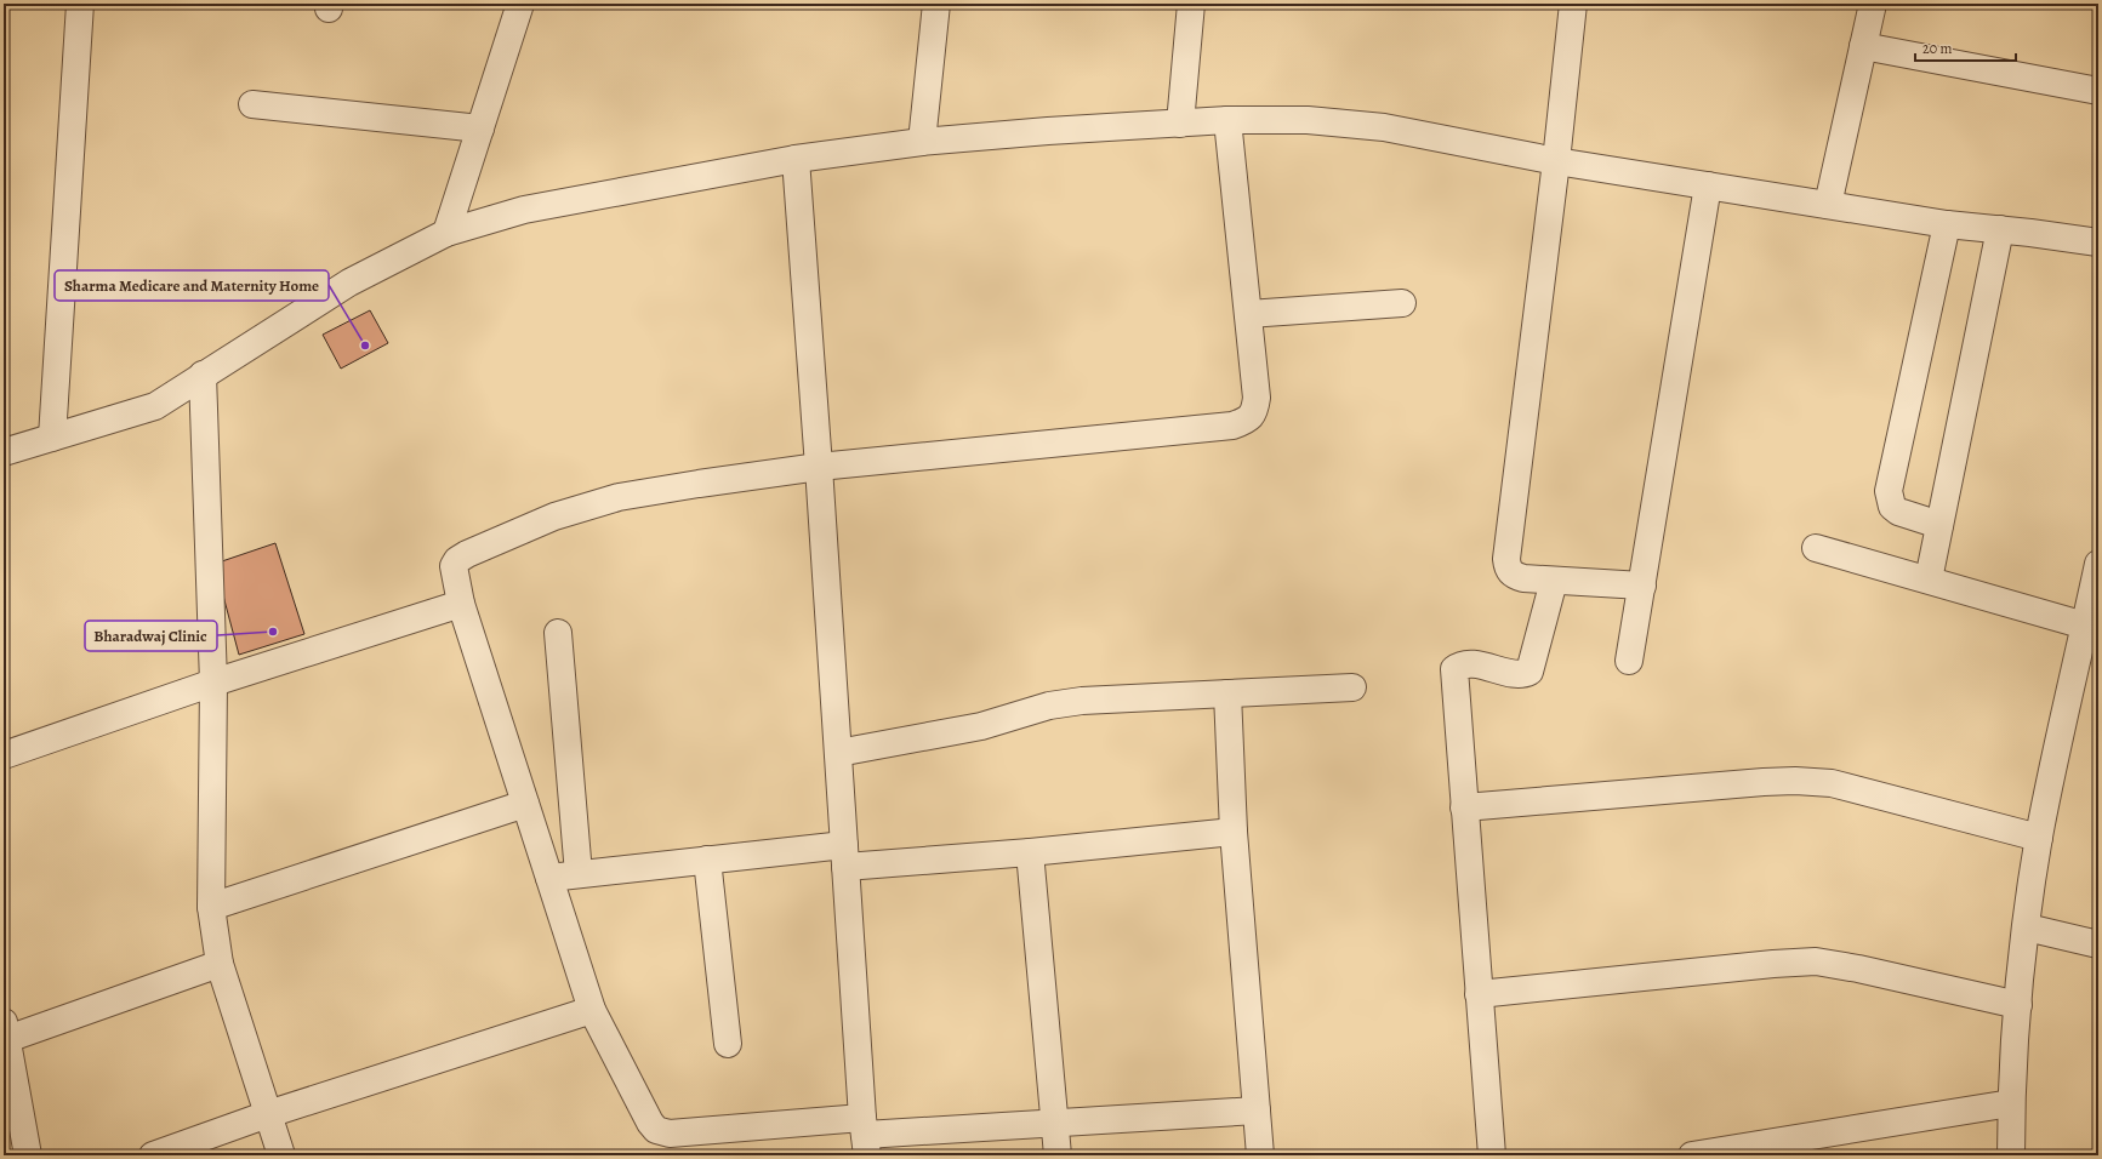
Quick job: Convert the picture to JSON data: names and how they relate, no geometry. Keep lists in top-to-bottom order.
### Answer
{
  "places": ["Sharma Medicare and Maternity Home", "Bharadwaj Clinic"],
  "scale_bar": "20 m"
}
